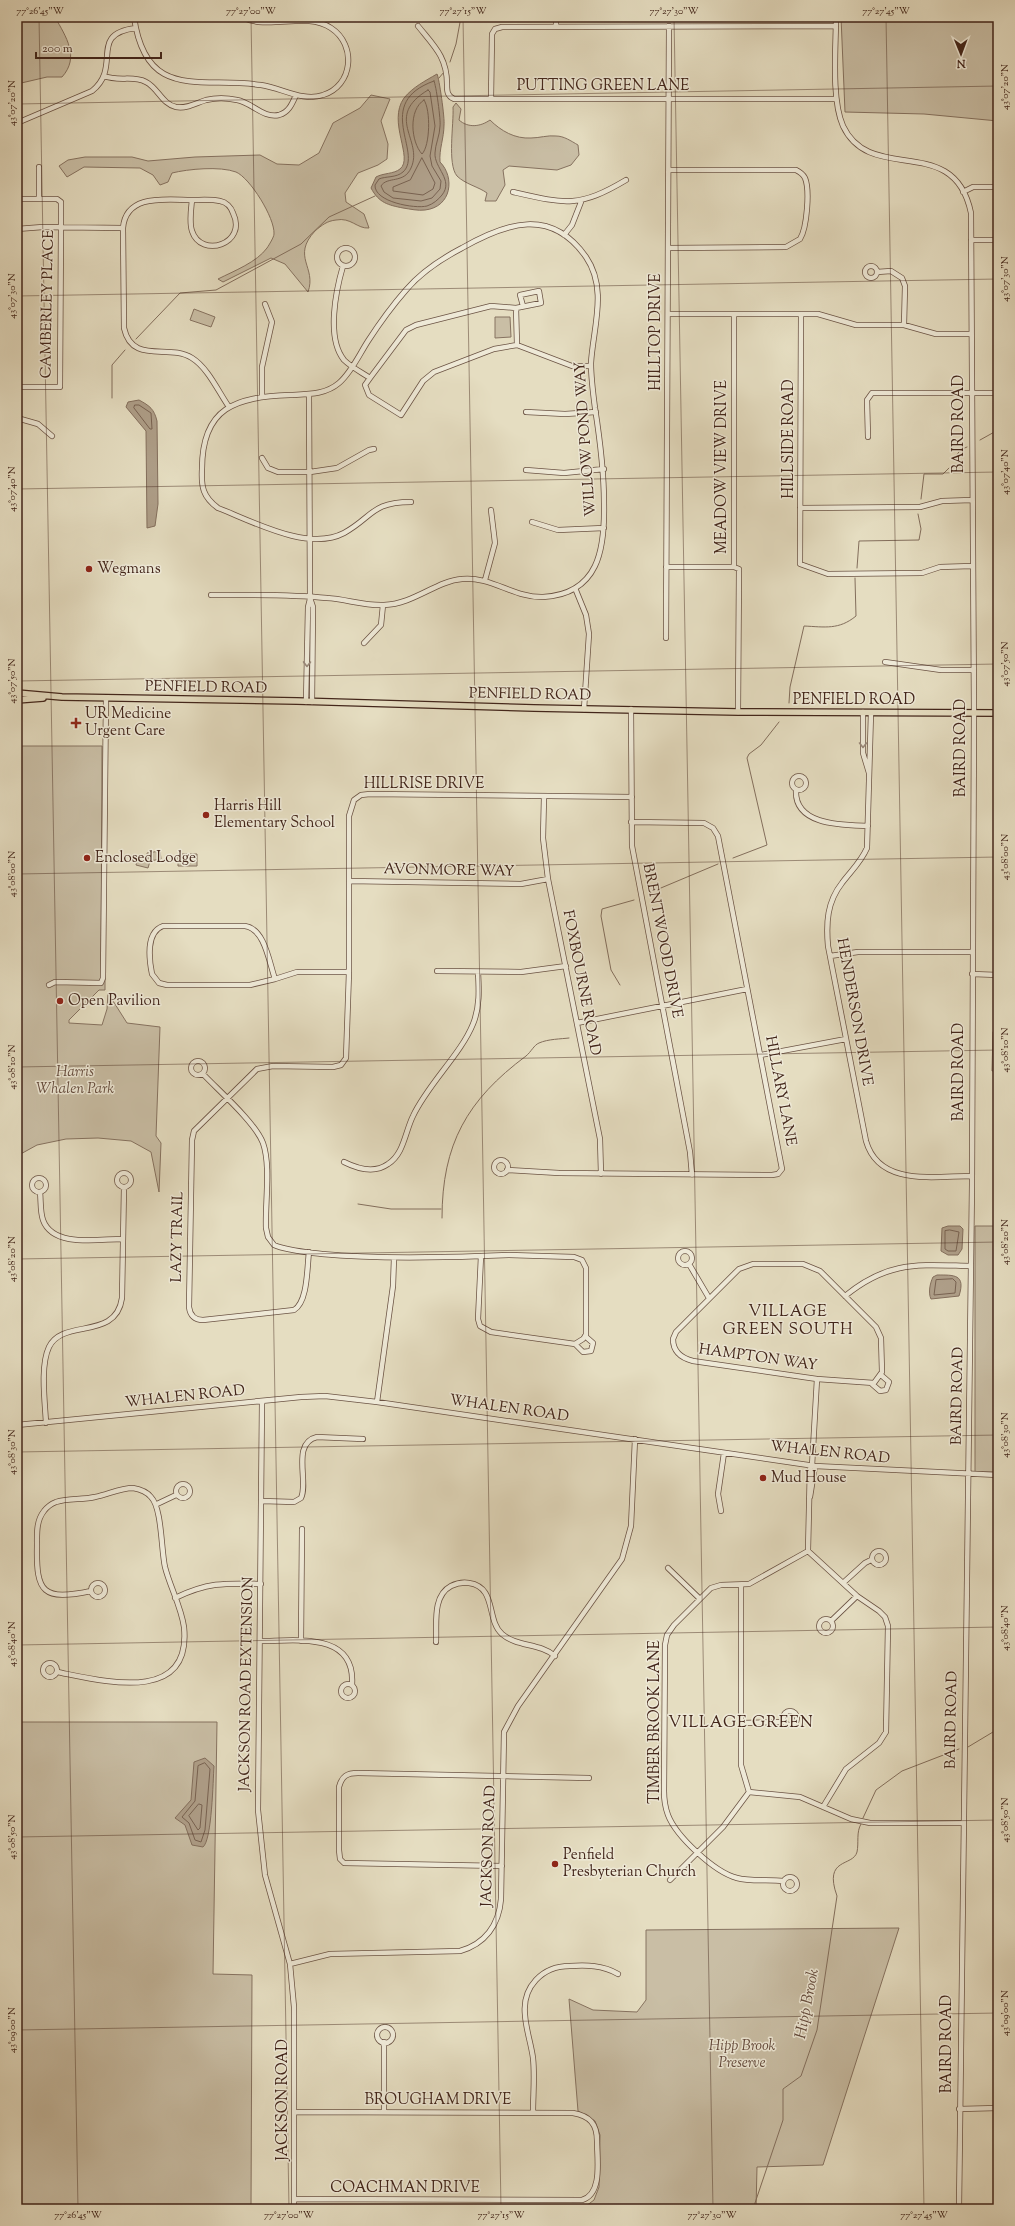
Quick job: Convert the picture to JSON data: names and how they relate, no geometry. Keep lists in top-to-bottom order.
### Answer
{
  "streets": {
    "main road": ["PENFIELD ROAD"],
    "street": [
      "PUTTING GREEN LANE",
      "CAMBERLEY PLACE",
      "HILLTOP DRIVE",
      "BAIRD ROAD",
      "WILLOW POND WAY",
      "HILLSIDE ROAD",
      "MEADOW VIEW DRIVE",
      "HILLRISE DRIVE",
      "AVONMORE WAY",
      "BRENTWOOD DRIVE",
      "FOXBOURNE ROAD",
      "HENDERSON DRIVE",
      "HILLARY LANE",
      "LAZY TRAIL",
      "HAMPTON WAY",
      "WHALEN ROAD",
      "JACKSON ROAD EXTENSION",
      "TIMBER BROOK LANE",
      "JACKSON ROAD",
      "BROUGHAM DRIVE",
      "COACHMAN DRIVE"
    ]
  },
  "crossings": [
    ["PUTTING GREEN LANE", "HILLTOP DRIVE"],
    ["PUTTING GREEN LANE", "BAIRD ROAD"],
    ["BAIRD ROAD", "HILLSIDE ROAD"],
    ["BAIRD ROAD", "PENFIELD ROAD"],
    ["BAIRD ROAD", "HENDERSON DRIVE"],
    ["BAIRD ROAD", "WHALEN ROAD"],
    ["MEADOW VIEW DRIVE", "PENFIELD ROAD"],
    ["PENFIELD ROAD", "BRENTWOOD DRIVE"],
    ["PENFIELD ROAD", "HENDERSON DRIVE"],
    ["HILLRISE DRIVE", "AVONMORE WAY"],
    ["HILLRISE DRIVE", "BRENTWOOD DRIVE"],
    ["HILLRISE DRIVE", "FOXBOURNE ROAD"],
    ["HILLRISE DRIVE", "LAZY TRAIL"],
    ["AVONMORE WAY", "FOXBOURNE ROAD"],
    ["BRENTWOOD DRIVE", "HILLARY LANE"],
    ["FOXBOURNE ROAD", "HILLARY LANE"],
    ["WHALEN ROAD", "JACKSON ROAD EXTENSION"],
    ["WHALEN ROAD", "JACKSON ROAD"],
    ["JACKSON ROAD EXTENSION", "JACKSON ROAD"],
    ["JACKSON ROAD", "BROUGHAM DRIVE"],
    ["JACKSON ROAD", "COACHMAN DRIVE"],
    ["BROUGHAM DRIVE", "COACHMAN DRIVE"]
  ],
  "districts": ["VILLAGE GREEN SOUTH", "VILLAGE GREEN"],
  "water": ["Hipp Brook"],
  "parks": ["Harris Whalen Park", "Hipp Brook Preserve"],
  "places": {
    "other": [
      "Wegmans",
      "Harris Hill Elementary School",
      "Enclosed Lodge",
      "Open Pavilion",
      "Mud House",
      "Penfield Presbyterian Church"
    ],
    "health": ["UR Medicine Urgent Care"]
  },
  "scale_bar": "200 m",
  "north": "bottom",
  "coordinates": [
    "77°26'45\"W",
    "77°27'00\"W",
    "77°27'15\"W",
    "77°27'30\"W",
    "77°27'45\"W",
    "43°07'20\"N",
    "43°07'30\"N",
    "43°07'40\"N",
    "43°07'50\"N",
    "43°08'00\"N",
    "43°08'10\"N",
    "43°08'20\"N",
    "43°08'30\"N",
    "43°08'40\"N",
    "43°08'50\"N",
    "43°09'00\"N"
  ]
}
